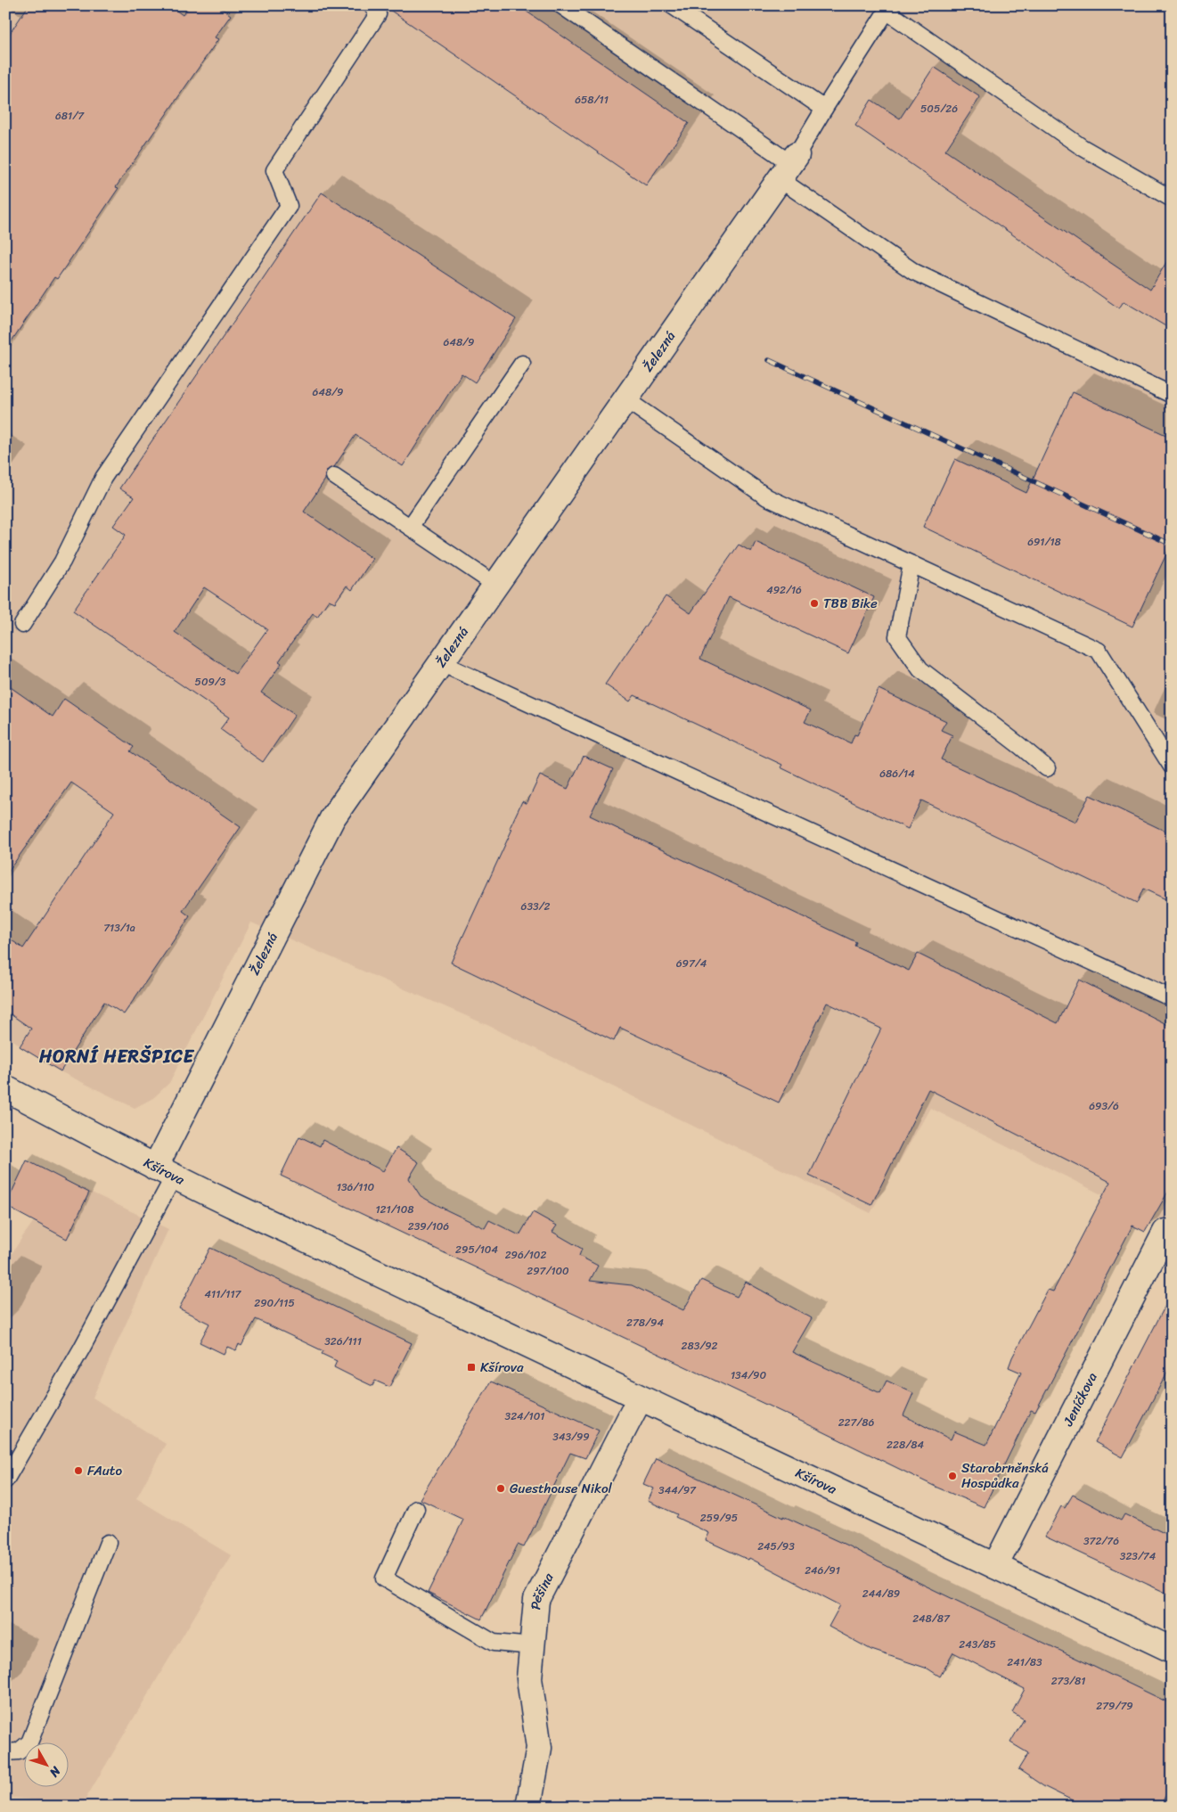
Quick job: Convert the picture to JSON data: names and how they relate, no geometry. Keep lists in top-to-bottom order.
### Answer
{
  "streets": {
    "street": [
      "Železná",
      "Kšírova",
      "Jeníčkova",
      "Pěšina"
    ]
  },
  "crossings": [
    ["Železná", "Kšírova"],
    ["Kšírova", "Jeníčkova"],
    ["Kšírova", "Pěšina"]
  ],
  "districts": ["HORNÍ HERŠPICE"],
  "places": {
    "other": [
      "TBB Bike",
      "FAuto",
      "Starobrněnská Hospůdka",
      "Guesthouse Nikol"
    ],
    "transit": ["Kšírova"]
  },
  "house_numbers": [
    "658/11",
    "505/26",
    "681/7",
    "648/9",
    "648/9",
    "691/18",
    "492/16",
    "509/3",
    "686/14",
    "633/2",
    "713/1a",
    "697/4",
    "693/6",
    "136/110",
    "121/108",
    "239/106",
    "295/104",
    "296/102",
    "297/100",
    "411/117",
    "290/115",
    "278/94",
    "326/111",
    "283/92",
    "134/90",
    "324/101",
    "227/86",
    "343/99",
    "228/84",
    "344/97",
    "259/95",
    "372/76",
    "245/93",
    "323/74",
    "246/91",
    "244/89",
    "248/87",
    "243/85",
    "241/83",
    "273/81",
    "279/79"
  ],
  "north": "bottom right"
}
